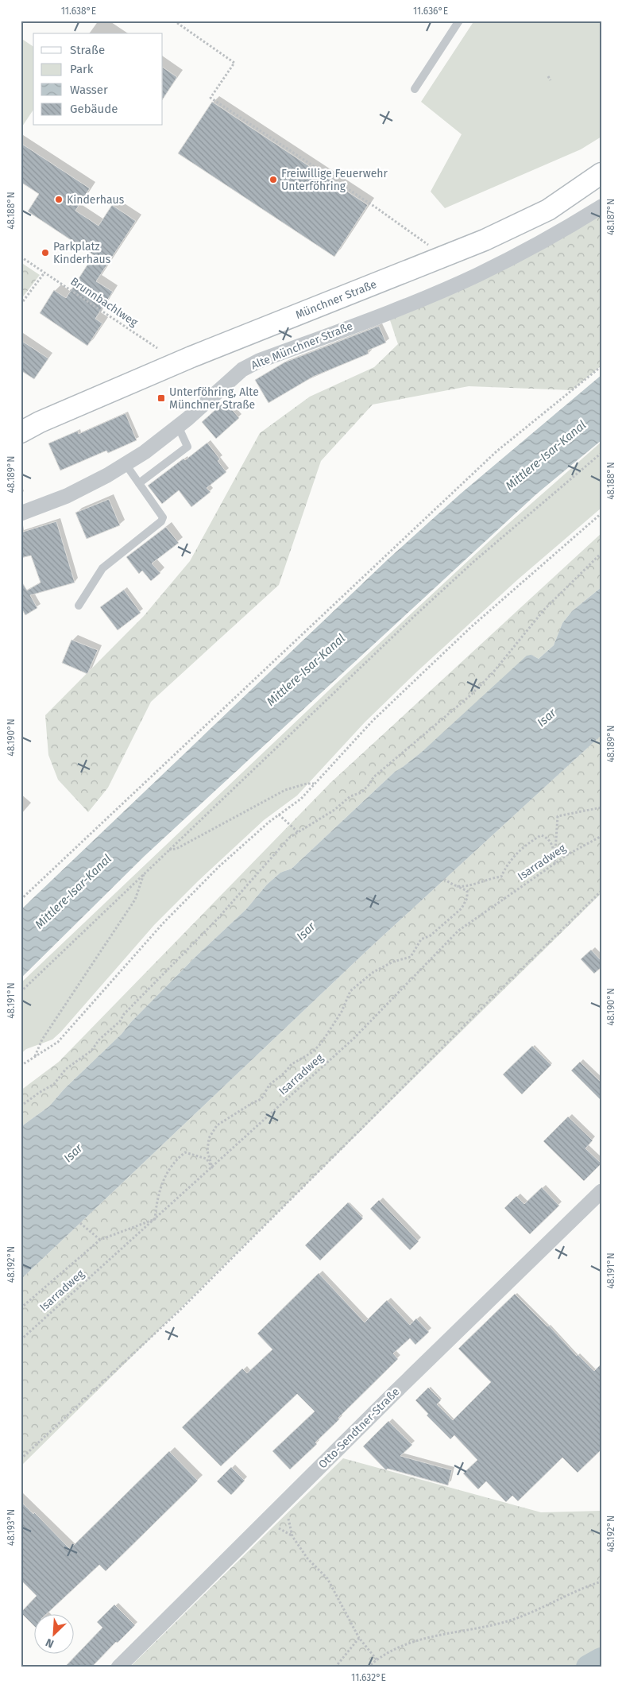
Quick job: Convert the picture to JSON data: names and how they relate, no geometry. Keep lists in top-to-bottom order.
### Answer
{
  "streets": {
    "main road": ["Münchner Straße"],
    "street": ["Alte Münchner Straße", "Otto-Sendtner-Straße"],
    "path": ["Brunnbachlweg", "Isarradweg"]
  },
  "water": ["Mittlere-Isar-Kanal", "Isar"],
  "places": {
    "other": ["Freiwillige Feuerwehr Unterföhring", "Kinderhaus", "Parkplatz Kinderhaus"],
    "transit": ["Unterföhring, Alte Münchner Straße"]
  },
  "legend": [
    "Straße",
    "Park",
    "Wasser",
    "Gebäude"
  ],
  "north": "bottom left",
  "coordinates": [
    "11.638°E",
    "11.636°E",
    "48.188°N",
    "48.187°N",
    "48.189°N",
    "48.190°N",
    "48.191°N",
    "48.192°N",
    "48.193°N",
    "11.632°E"
  ]
}
